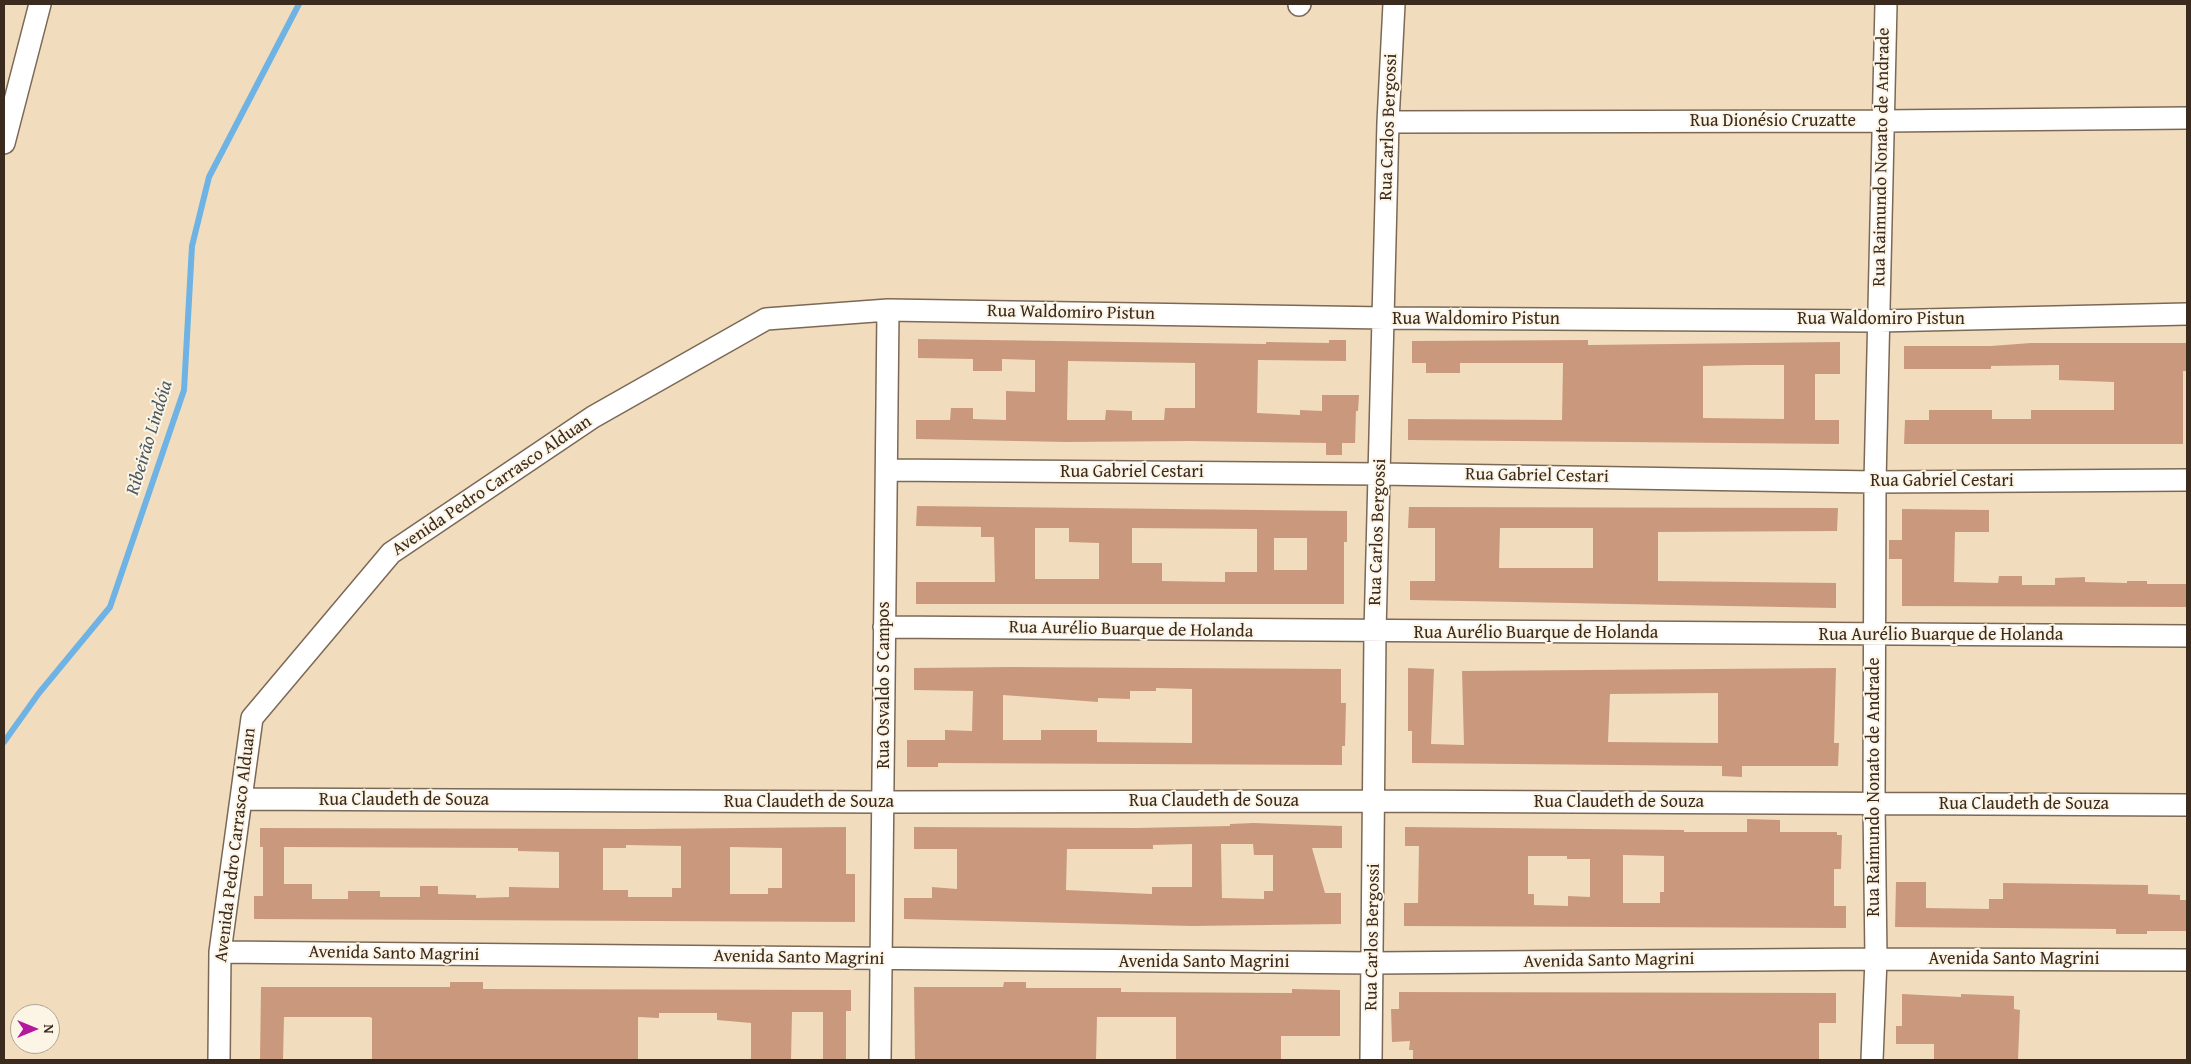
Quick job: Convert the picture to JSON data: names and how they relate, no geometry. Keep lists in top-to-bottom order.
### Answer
{
  "streets": {
    "street": [
      "Rua Dionésio Cruzatte",
      "Rua Carlos Bergossi",
      "Rua Raimundo Nonato de Andrade",
      "Rua Waldomiro Pistun",
      "Rua Gabriel Cestari",
      "Avenida Pedro Carrasco Alduan",
      "Rua Aurélio Buarque de Holanda",
      "Rua Osvaldo S Campos",
      "Rua Claudeth de Souza",
      "Avenida Santo Magrini"
    ]
  },
  "crossings": [
    ["Rua Dionésio Cruzatte", "Rua Carlos Bergossi"],
    ["Rua Dionésio Cruzatte", "Rua Raimundo Nonato de Andrade"],
    ["Rua Carlos Bergossi", "Rua Waldomiro Pistun"],
    ["Rua Carlos Bergossi", "Rua Gabriel Cestari"],
    ["Rua Carlos Bergossi", "Rua Aurélio Buarque de Holanda"],
    ["Rua Carlos Bergossi", "Rua Claudeth de Souza"],
    ["Rua Carlos Bergossi", "Avenida Santo Magrini"],
    ["Rua Raimundo Nonato de Andrade", "Rua Waldomiro Pistun"],
    ["Rua Raimundo Nonato de Andrade", "Rua Gabriel Cestari"],
    ["Rua Raimundo Nonato de Andrade", "Rua Aurélio Buarque de Holanda"],
    ["Rua Raimundo Nonato de Andrade", "Rua Claudeth de Souza"],
    ["Rua Raimundo Nonato de Andrade", "Avenida Santo Magrini"],
    ["Rua Waldomiro Pistun", "Avenida Pedro Carrasco Alduan"],
    ["Rua Waldomiro Pistun", "Rua Osvaldo S Campos"],
    ["Rua Gabriel Cestari", "Rua Osvaldo S Campos"],
    ["Avenida Pedro Carrasco Alduan", "Rua Claudeth de Souza"],
    ["Avenida Pedro Carrasco Alduan", "Avenida Santo Magrini"],
    ["Rua Aurélio Buarque de Holanda", "Rua Osvaldo S Campos"],
    ["Rua Osvaldo S Campos", "Rua Claudeth de Souza"],
    ["Rua Osvaldo S Campos", "Avenida Santo Magrini"]
  ],
  "water": ["Ribeirão Lindóia"],
  "north": "right"
}
